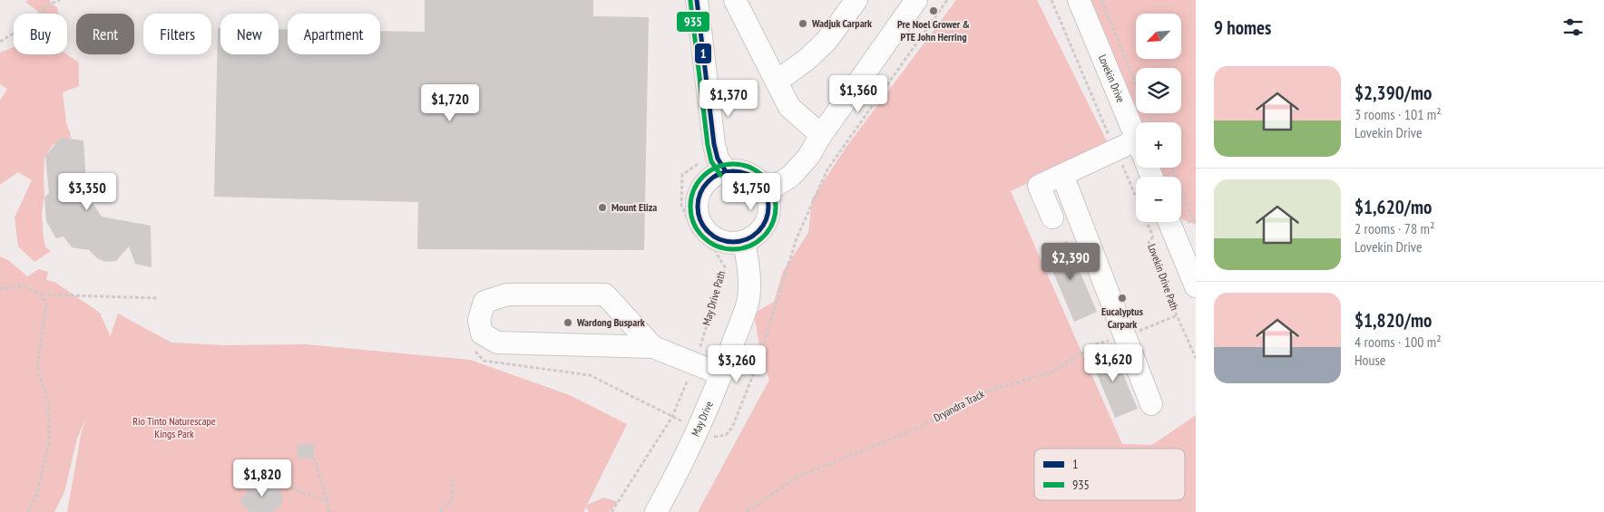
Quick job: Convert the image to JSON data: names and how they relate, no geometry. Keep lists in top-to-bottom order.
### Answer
{
  "streets": {
    "street": ["Lovekin Drive", "May Drive"],
    "path": ["Lovekin Drive Path", "May Drive Path", "Dryandra Track"]
  },
  "crossings": [
    ["Lovekin Drive Path", "Dryandra Track"]
  ],
  "parks": ["Rio Tinto Naturescape Kings Park"],
  "places": [
    "Pre Noel Grower & PTE John Herring",
    "Wadjuk Carpark",
    "Mount Eliza",
    "Eucalyptus Carpark",
    "Wardong Buspark"
  ],
  "lines": ["transit line 1", "transit line 935"],
  "legend": ["1", "935"],
  "north": "bottom left",
  "page": {
    "heading": "9 homes",
    "map_buttons": ["+", "−"],
    "chip": [
      "Buy",
      "Rent",
      "Filters",
      "New",
      "Apartment"
    ],
    "list": [
      {
        "name": "$2,390/mo",
        "note": "3 rooms · 101 m² · Lovekin Drive"
      },
      {
        "name": "$1,620/mo",
        "note": "2 rooms · 78 m² · Lovekin Drive"
      },
      {
        "name": "$1,820/mo",
        "note": "4 rooms · 100 m² · House"
      }
    ],
    "price": [
      "$1,360",
      "$1,370",
      "$1,720",
      "$3,350",
      "$1,750",
      "$2,390",
      "$1,620",
      "$3,260",
      "$1,820"
    ]
  }
}
